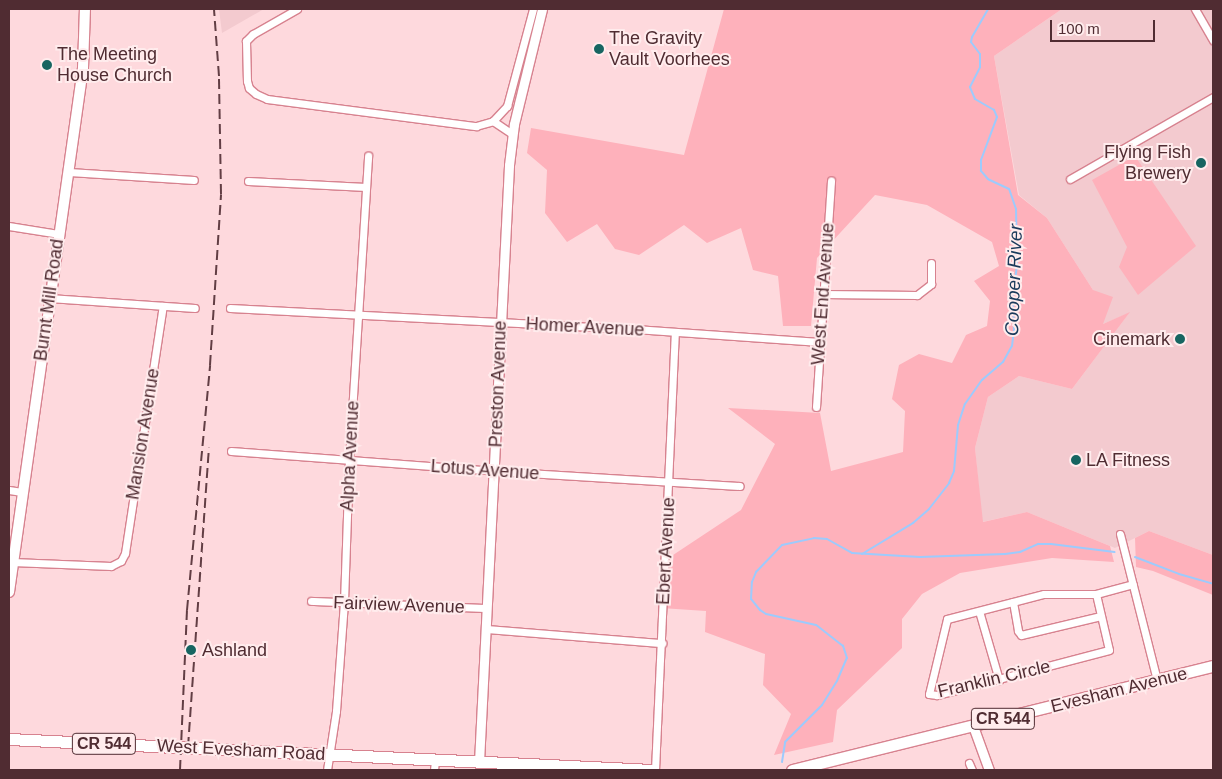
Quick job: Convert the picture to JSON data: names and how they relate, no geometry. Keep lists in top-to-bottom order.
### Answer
{
  "streets": {
    "main road": [
      "Burnt Mill Road",
      "Evesham Avenue",
      "CR 544",
      "West Evesham Road"
    ],
    "street": [
      "West End Avenue",
      "Homer Avenue",
      "Preston Avenue",
      "Mansion Avenue",
      "Alpha Avenue",
      "Lotus Avenue",
      "Ebert Avenue",
      "Fairview Avenue",
      "Franklin Circle"
    ]
  },
  "crossings": [
    ["West End Avenue", "Homer Avenue"],
    ["Burnt Mill Road", "Mansion Avenue"],
    ["Homer Avenue", "Preston Avenue"],
    ["Homer Avenue", "Alpha Avenue"],
    ["Homer Avenue", "Ebert Avenue"],
    ["Preston Avenue", "Lotus Avenue"],
    ["Preston Avenue", "Fairview Avenue"],
    ["Preston Avenue", "West Evesham Road"],
    ["Alpha Avenue", "Lotus Avenue"],
    ["Alpha Avenue", "Fairview Avenue"],
    ["Alpha Avenue", "West Evesham Road"],
    ["Lotus Avenue", "Ebert Avenue"],
    ["Ebert Avenue", "Fairview Avenue"],
    ["Ebert Avenue", "West Evesham Road"]
  ],
  "water": ["Cooper River"],
  "places": [
    "The Gravity Vault Voorhees",
    "The Meeting House Church",
    "Flying Fish Brewery",
    "Cinemark",
    "LA Fitness",
    "Ashland"
  ],
  "scale_bar": "100 m"
}
